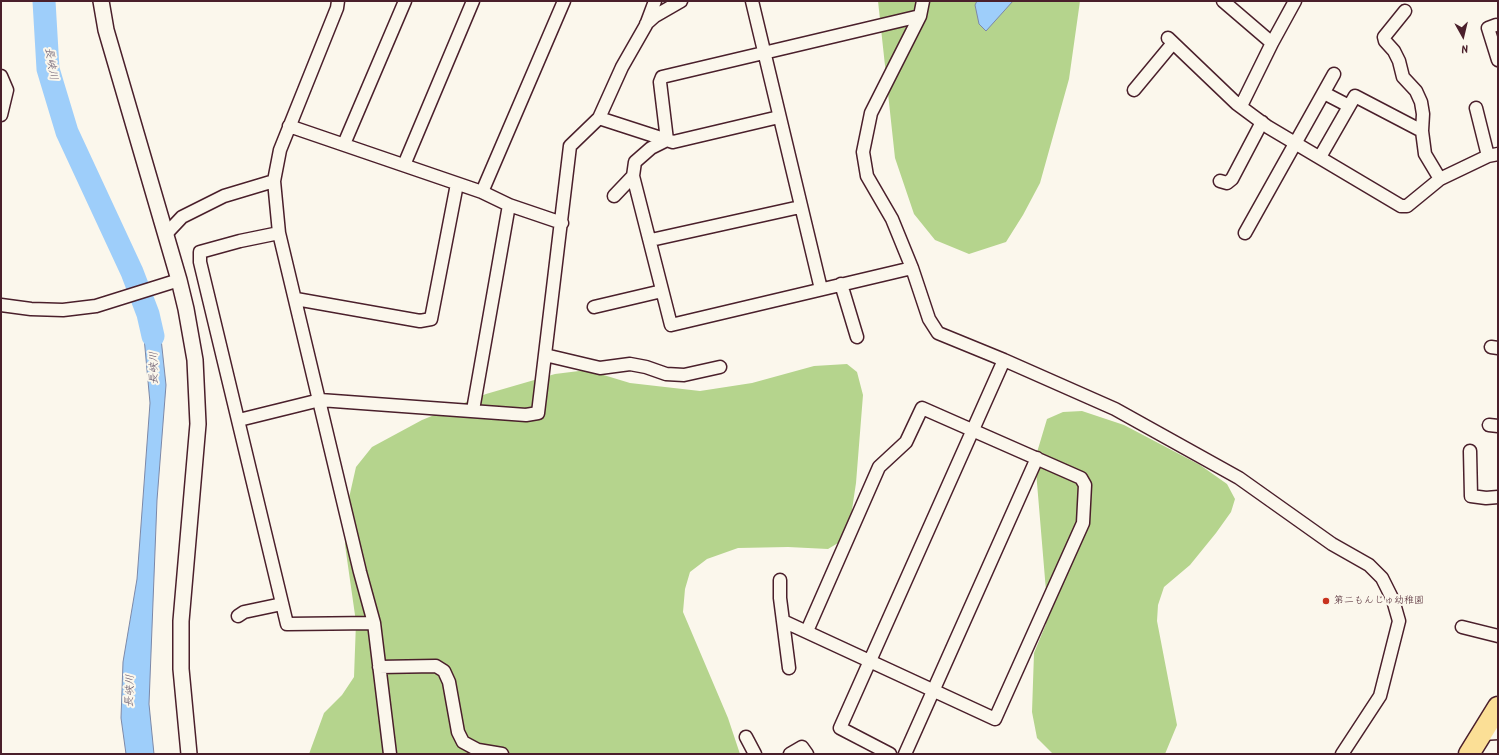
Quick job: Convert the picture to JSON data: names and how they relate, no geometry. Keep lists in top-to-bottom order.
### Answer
{
  "water": ["長峡川"],
  "places": ["第二もんじゅ幼稚園"],
  "north": "bottom"
}
